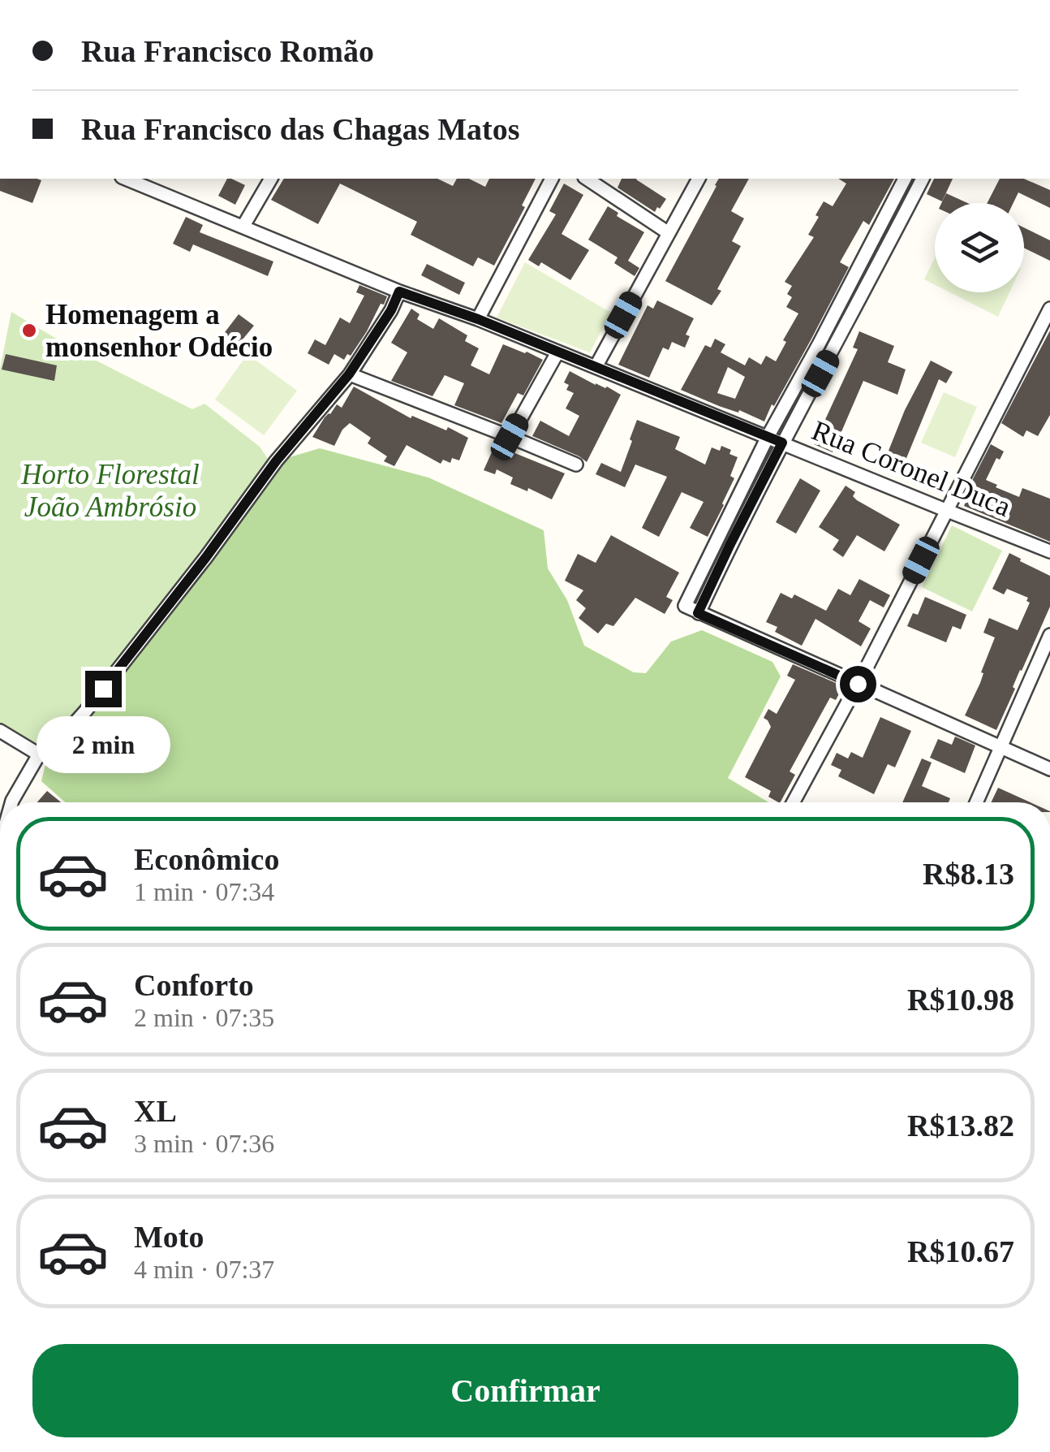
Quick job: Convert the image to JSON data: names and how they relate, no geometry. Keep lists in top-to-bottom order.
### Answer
{
  "streets": {
    "street": ["Rua Coronel Duca"]
  },
  "parks": ["Horto Florestal João Ambrósio"],
  "places": ["Homenagem a monsenhor Odécio"],
  "page": {
    "banner": ["Rua Francisco Romão", "Rua Francisco das Chagas Matos"],
    "bubble": "2 min",
    "list": [
      {
        "name": "Econômico",
        "note": "1 min · 07:34",
        "value": "R$8.13"
      },
      {
        "name": "Conforto",
        "note": "2 min · 07:35",
        "value": "R$10.98"
      },
      {
        "name": "XL",
        "note": "3 min · 07:36",
        "value": "R$13.82"
      },
      {
        "name": "Moto",
        "note": "4 min · 07:37",
        "value": "R$10.67"
      }
    ],
    "buttons": "Confirmar"
  }
}
